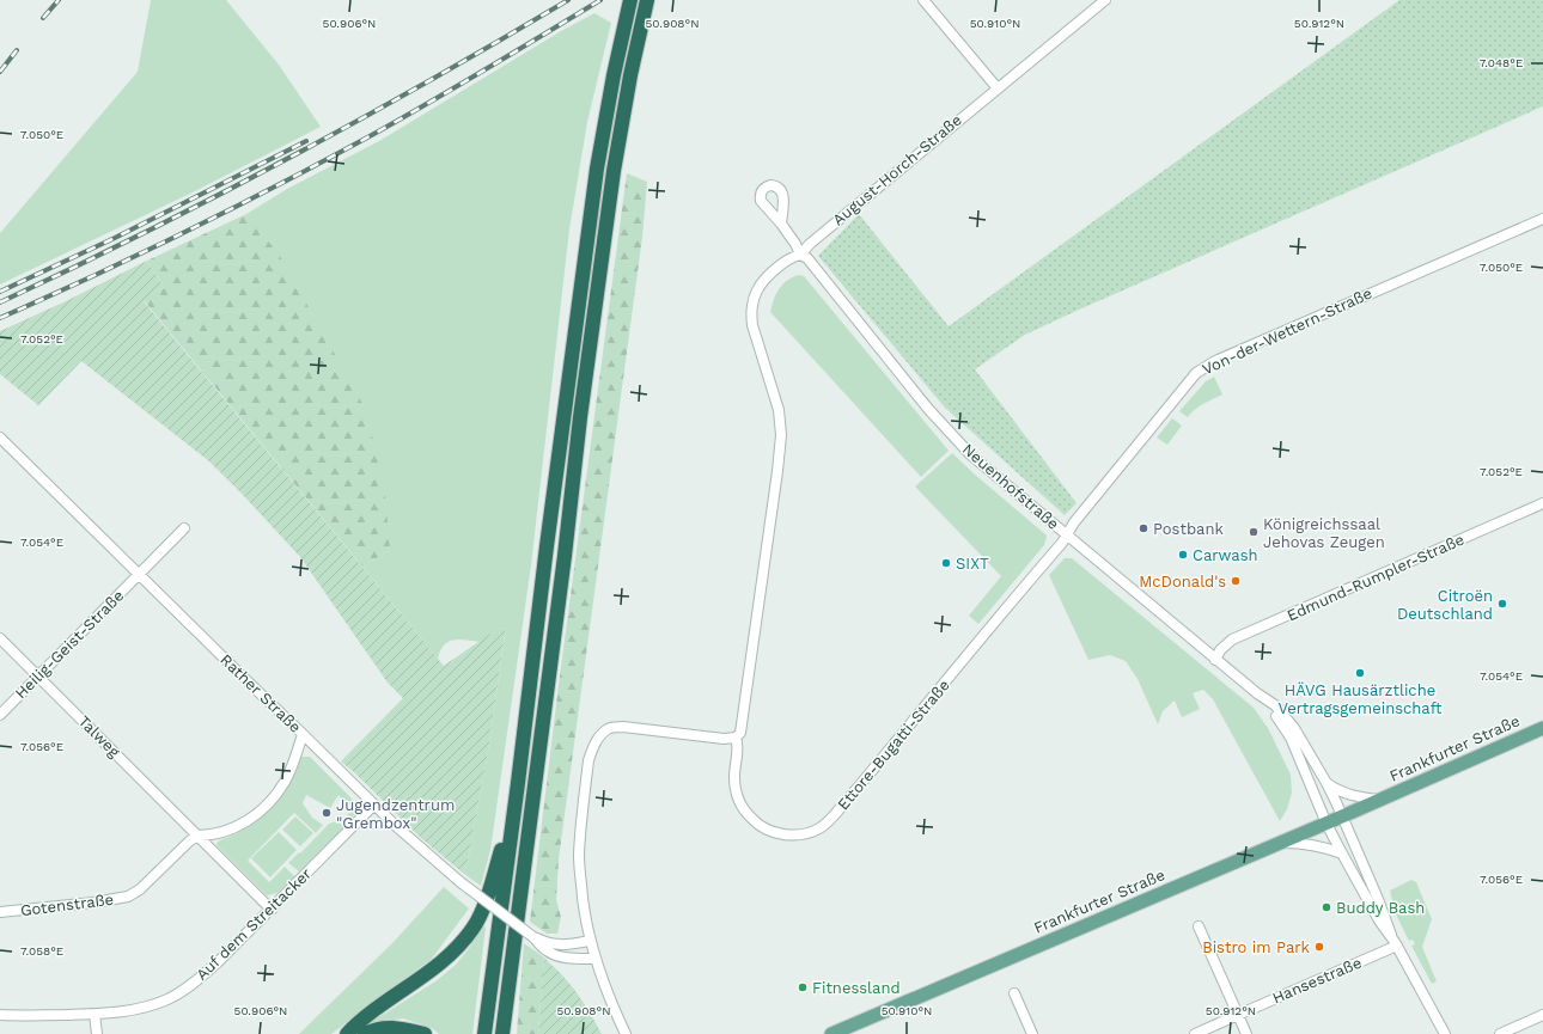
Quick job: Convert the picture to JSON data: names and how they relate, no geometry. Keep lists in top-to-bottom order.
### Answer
{
  "streets": {
    "main road": ["Frankfurter Straße"],
    "street": [
      "August-Horch-Straße",
      "Von-der-Wettern-Straße",
      "Neuenhofstraße",
      "Edmund-Rumpler-Straße",
      "Heilig-Geist-Straße",
      "Rather Straße",
      "Talweg",
      "Ettore-Bugatti-Straße",
      "Gotenstraße",
      "Auf dem Streitacker",
      "Hansestraße"
    ]
  },
  "crossings": [
    ["August-Horch-Straße", "Neuenhofstraße"],
    ["August-Horch-Straße", "Ettore-Bugatti-Straße"],
    ["Von-der-Wettern-Straße", "Neuenhofstraße"],
    ["Von-der-Wettern-Straße", "Ettore-Bugatti-Straße"],
    ["Neuenhofstraße", "Edmund-Rumpler-Straße"],
    ["Neuenhofstraße", "Ettore-Bugatti-Straße"],
    ["Neuenhofstraße", "Frankfurter Straße"],
    ["Heilig-Geist-Straße", "Rather Straße"],
    ["Heilig-Geist-Straße", "Talweg"],
    ["Rather Straße", "Auf dem Streitacker"],
    ["Talweg", "Gotenstraße"],
    ["Talweg", "Auf dem Streitacker"]
  ],
  "places": [
    "Postbank",
    "Königreichssaal Jehovas Zeugen",
    "Carwash",
    "SIXT",
    "McDonald's",
    "Citroën Deutschland",
    "HÄVG Hausärztliche Vertragsgemeinschaft",
    "Jugendzentrum \"Grembox\"",
    "Buddy Bash",
    "Bistro im Park",
    "Fitnessland"
  ],
  "coordinates": [
    "50.906°N",
    "50.908°N",
    "50.910°N",
    "50.912°N",
    "7.048°E",
    "7.050°E",
    "7.052°E",
    "7.054°E",
    "7.056°E",
    "7.058°E"
  ]
}
